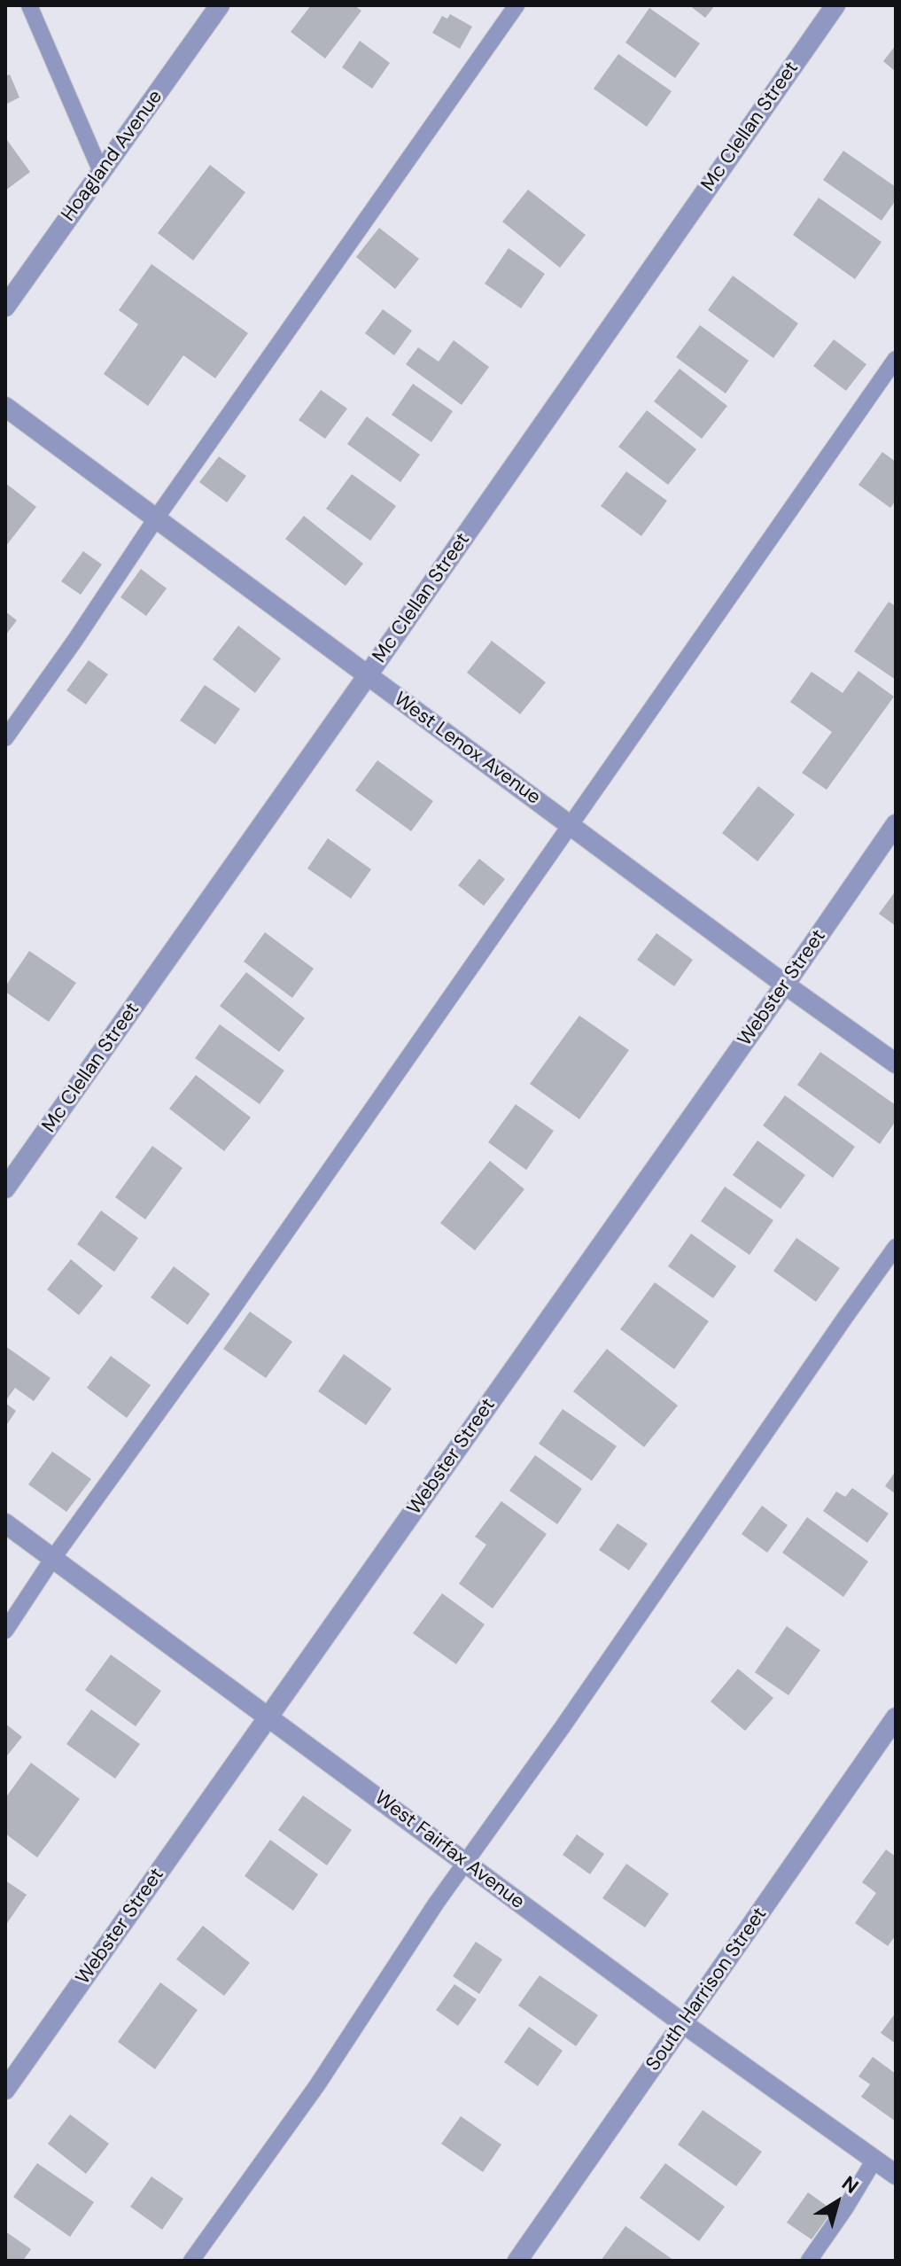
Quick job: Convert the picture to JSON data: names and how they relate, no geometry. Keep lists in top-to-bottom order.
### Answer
{
  "streets": {
    "street": [
      "Mc Clellan Street",
      "Hoagland Avenue",
      "West Lenox Avenue",
      "Webster Street",
      "West Fairfax Avenue",
      "South Harrison Street"
    ]
  },
  "crossings": [
    ["Mc Clellan Street", "West Lenox Avenue"],
    ["West Lenox Avenue", "Webster Street"],
    ["Webster Street", "West Fairfax Avenue"],
    ["West Fairfax Avenue", "South Harrison Street"]
  ],
  "north": "top right"
}
